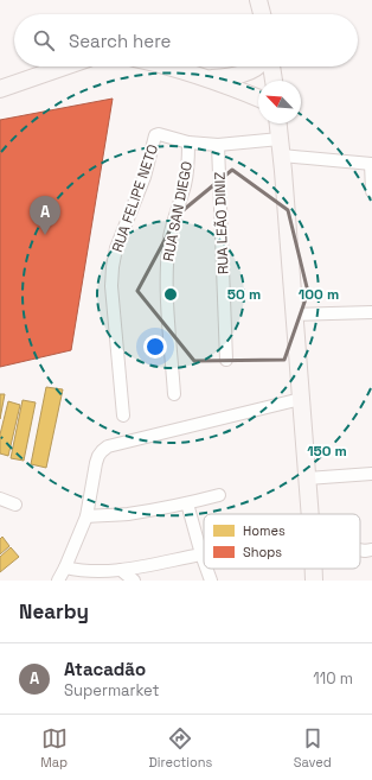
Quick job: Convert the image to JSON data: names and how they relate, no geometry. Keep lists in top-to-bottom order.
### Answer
{
  "streets": {
    "street": ["RUA FELIPE NETO", "RUA SAN DIEGO", "RUA LEÃO DINIZ"]
  },
  "crossings": [
    ["RUA FELIPE NETO", "RUA SAN DIEGO"],
    ["RUA FELIPE NETO", "RUA LEÃO DINIZ"]
  ],
  "legend": ["Homes", "Shops"],
  "north": "top left",
  "page": {
    "search": "Search here",
    "pins": "A",
    "heading": "Nearby",
    "list": [
      {
        "mark": "A",
        "name": "Atacadão",
        "note": "Supermarket",
        "value": "110 m"
      }
    ],
    "nav": ["Map", "Directions", "Saved"]
  },
  "rings": ["50 m", "100 m", "150 m"]
}
